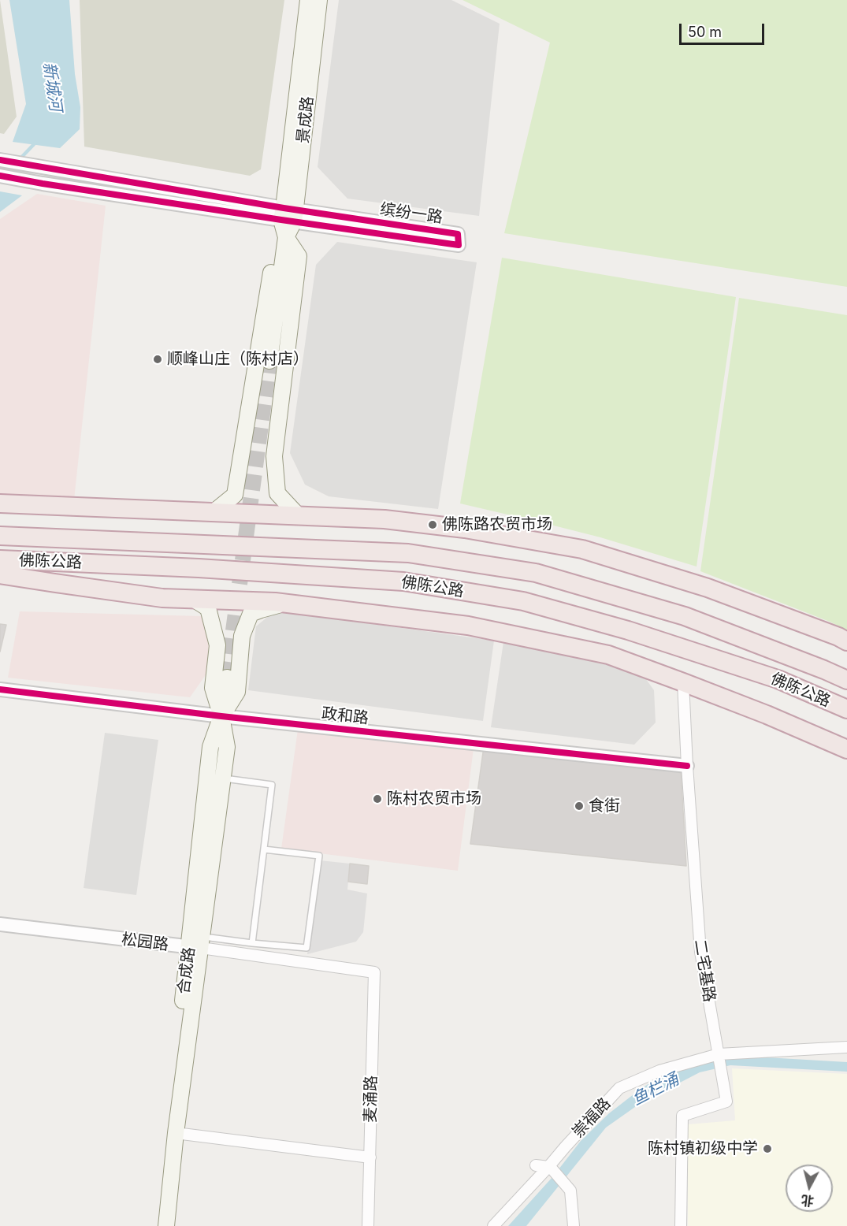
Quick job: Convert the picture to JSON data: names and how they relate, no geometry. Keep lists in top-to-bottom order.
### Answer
{
  "streets": {
    "highway": ["佛陈公路"],
    "main road": ["景成路", "合成路"],
    "street": [
      "缤纷一路",
      "政和路",
      "松园路",
      "二宅基路",
      "麦涌路",
      "崇福路"
    ]
  },
  "crossings": [
    ["景成路", "缤纷一路"],
    ["政和路", "合成路"],
    ["政和路", "二宅基路"],
    ["松园路", "合成路"],
    ["松园路", "麦涌路"],
    ["二宅基路", "崇福路"]
  ],
  "water": ["新城河", "鱼栏涌"],
  "places": [
    "顺峰山庄（陈村店）",
    "佛陈路农贸市场",
    "陈村农贸市场",
    "食街",
    "陈村镇初级中学"
  ],
  "scale_bar": "50 m",
  "north": "bottom"
}
